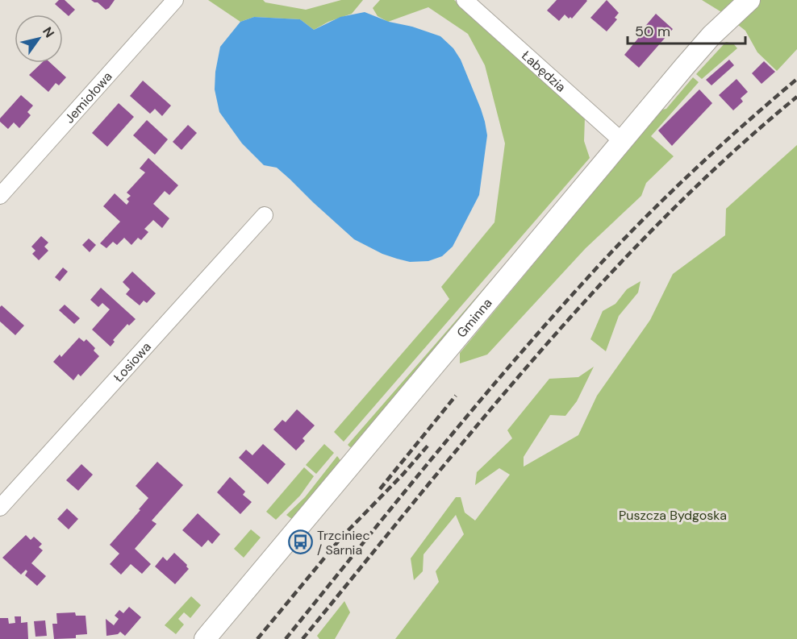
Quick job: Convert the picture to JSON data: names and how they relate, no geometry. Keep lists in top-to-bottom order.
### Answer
{
  "streets": {
    "street": [
      "Łabędzia",
      "Jemiołowa",
      "Gminna",
      "Łosiowa"
    ]
  },
  "crossings": [
    ["Łabędzia", "Gminna"]
  ],
  "parks": ["Puszcza Bydgoska"],
  "places": {
    "bus stop": ["Trzciniec / Sarnia"]
  },
  "scale_bar": "50 m",
  "north": "top right"
}
